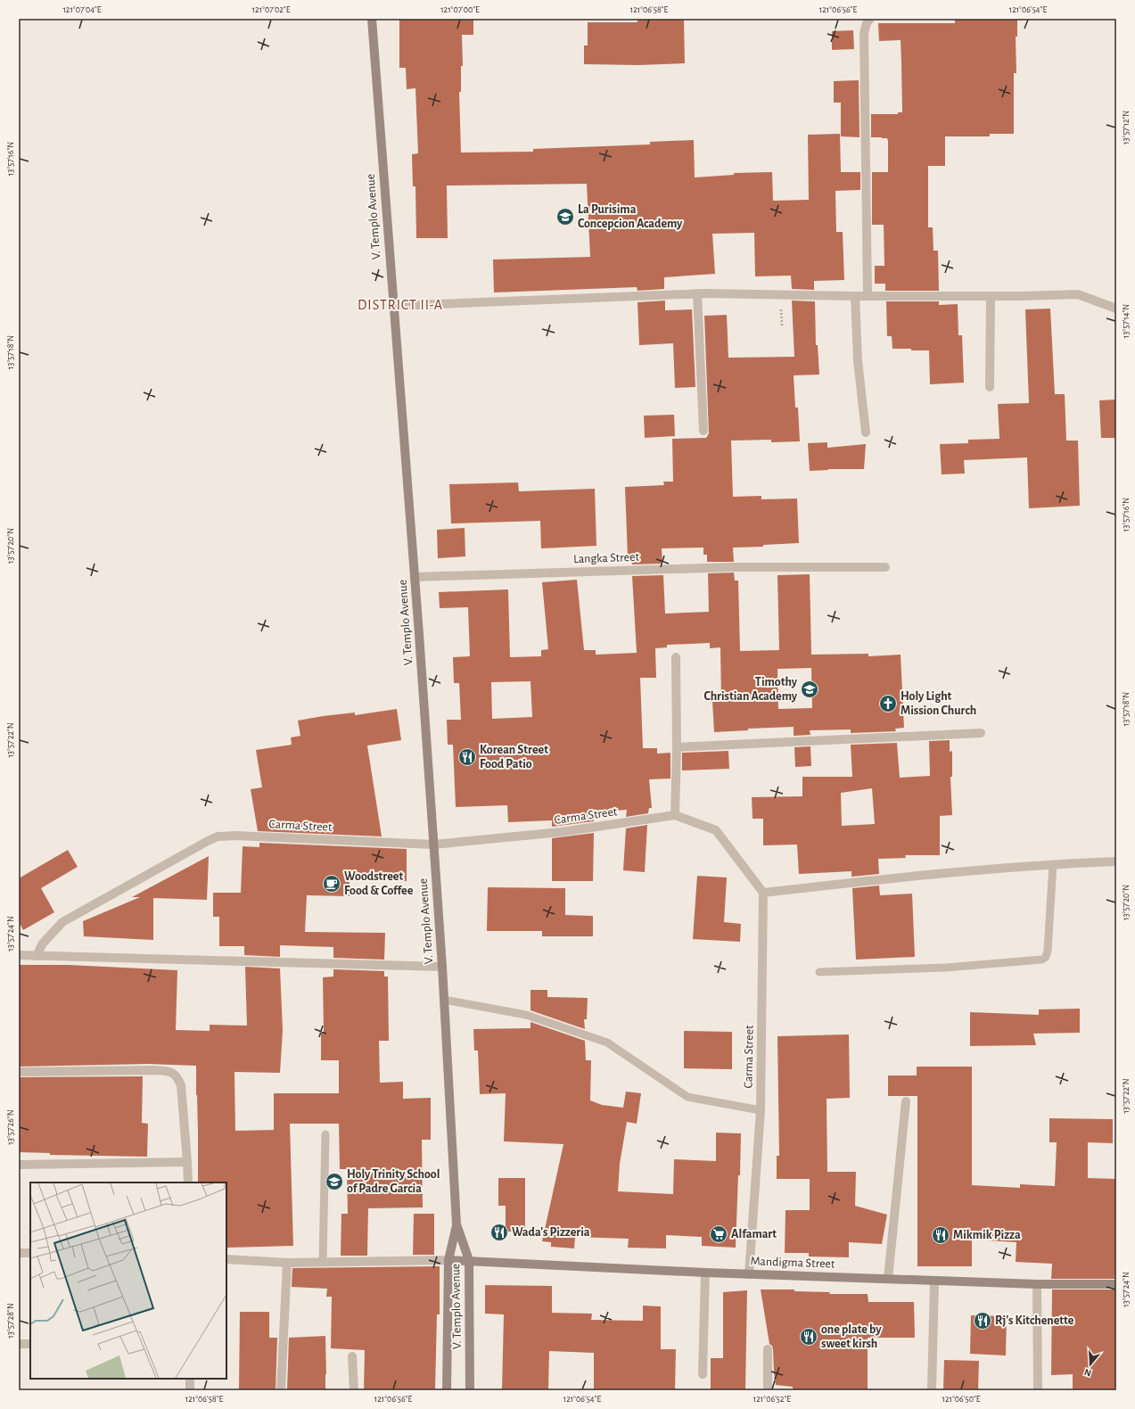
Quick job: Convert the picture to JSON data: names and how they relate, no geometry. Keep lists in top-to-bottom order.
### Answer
{
  "streets": {
    "main road": ["V. Templo Avenue", "Mandigma Street"],
    "street": ["Langka Street", "Carma Street"]
  },
  "crossings": [
    ["V. Templo Avenue", "Langka Street"],
    ["V. Templo Avenue", "Carma Street"],
    ["V. Templo Avenue", "Mandigma Street"],
    ["Carma Street", "Mandigma Street"]
  ],
  "districts": ["DISTRICT II-A"],
  "places": {
    "school or university": ["La Purisima Concepcion Academy", "Timothy Christian Academy", "Holy Trinity School of Padre Garcia"],
    "church": ["Holy Light Mission Church"],
    "restaurant": [
      "Korean Street Food Patio",
      "Wada's Pizzeria",
      "Mikmik Pizza",
      "Rj's Kitchenette",
      "one plate by sweet kirsh"
    ],
    "cafe": ["Woodstreet Food & Coffee"],
    "supermarket": ["Alfamart"]
  },
  "north": "bottom",
  "coordinates": [
    "121°07'04\"E",
    "121°07'02\"E",
    "121°07'00\"E",
    "121°06'58\"E",
    "121°06'56\"E",
    "121°06'54\"E",
    "13°57'12\"N",
    "13°57'16\"N",
    "13°57'14\"N",
    "13°57'18\"N",
    "13°57'20\"N",
    "13°57'22\"N",
    "13°57'24\"N",
    "13°57'26\"N",
    "13°57'28\"N",
    "121°06'52\"E",
    "121°06'50\"E"
  ]
}
